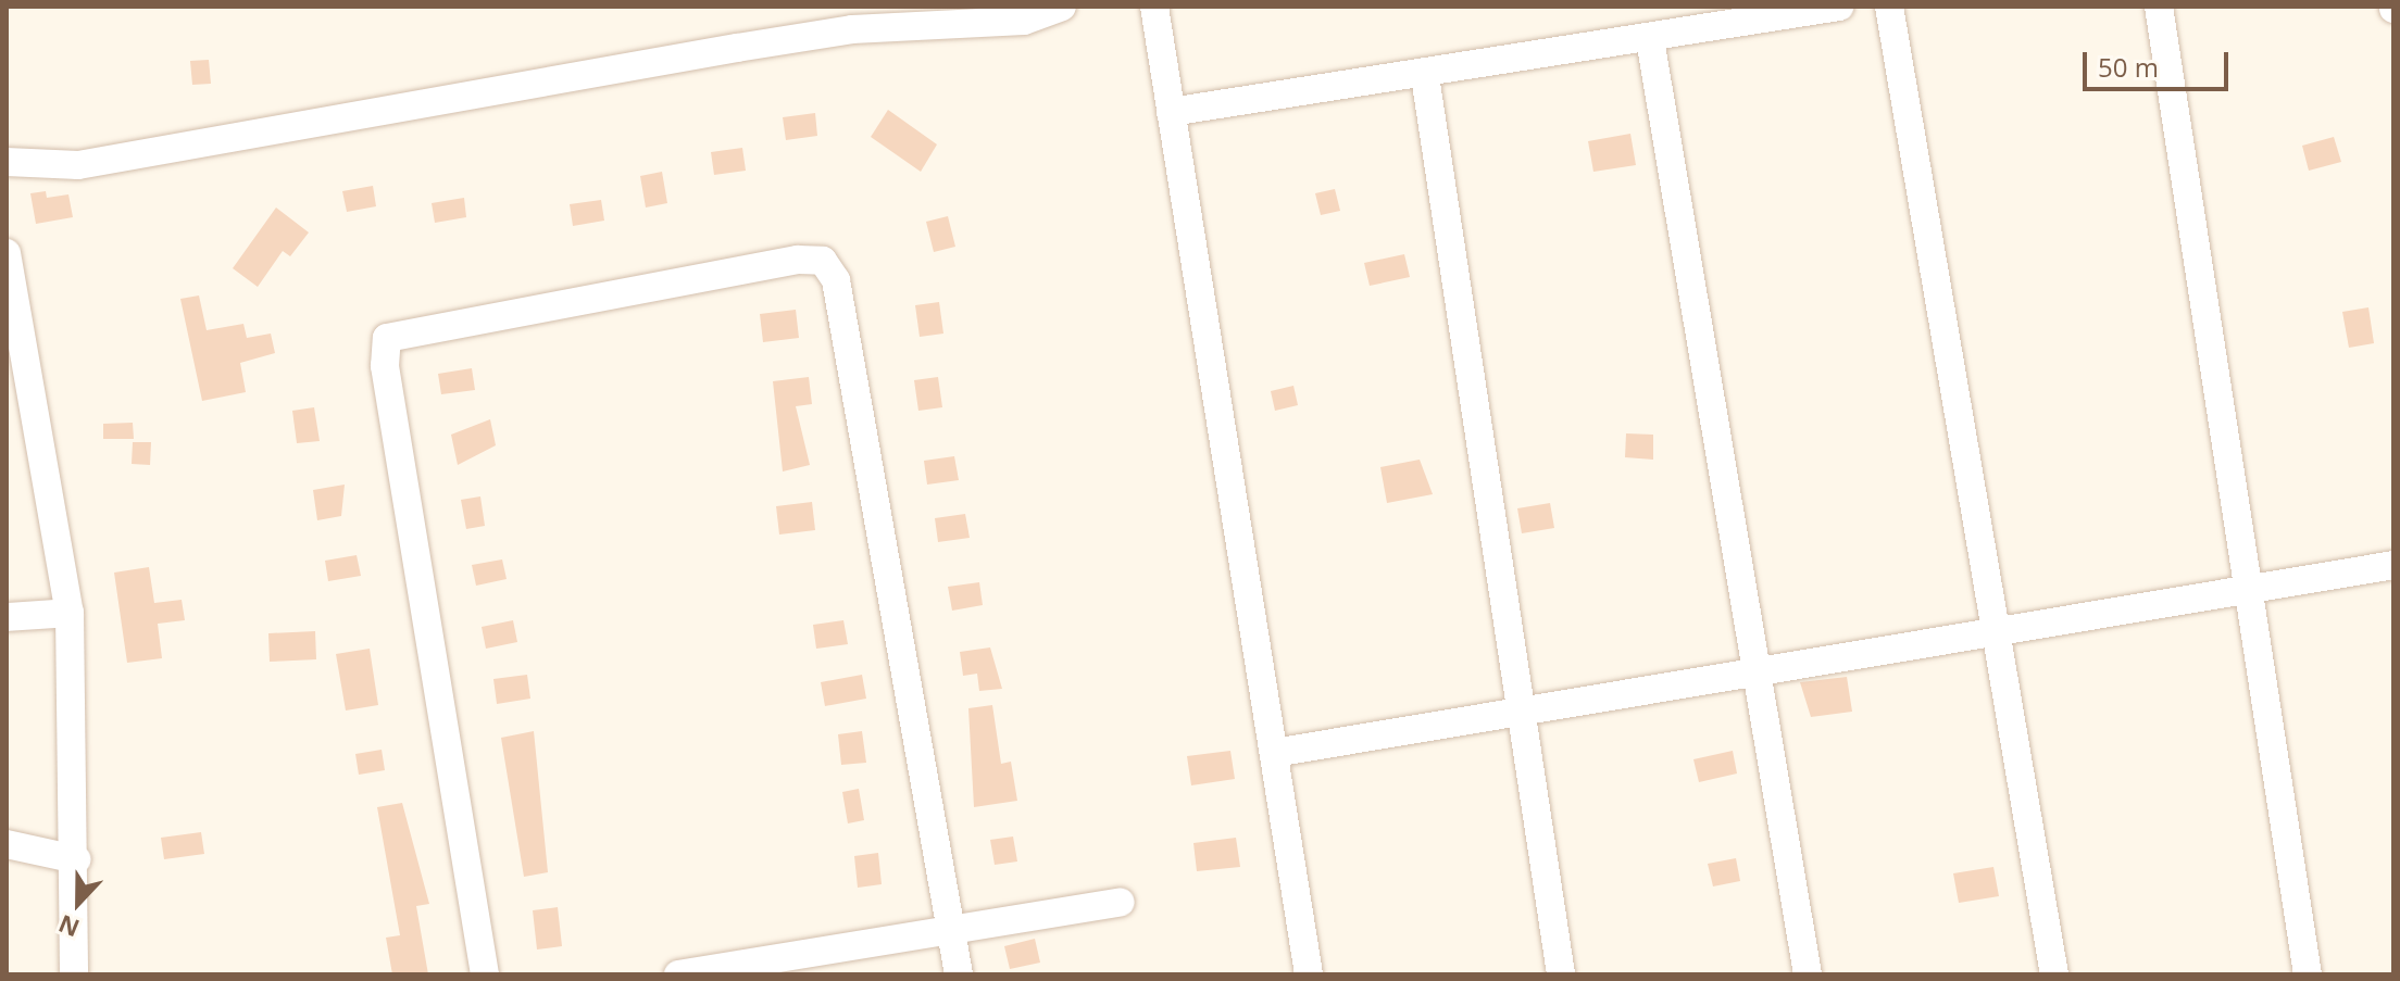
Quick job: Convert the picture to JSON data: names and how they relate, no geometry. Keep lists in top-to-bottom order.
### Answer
{
  "scale_bar": "50 m",
  "north": "bottom"
}
